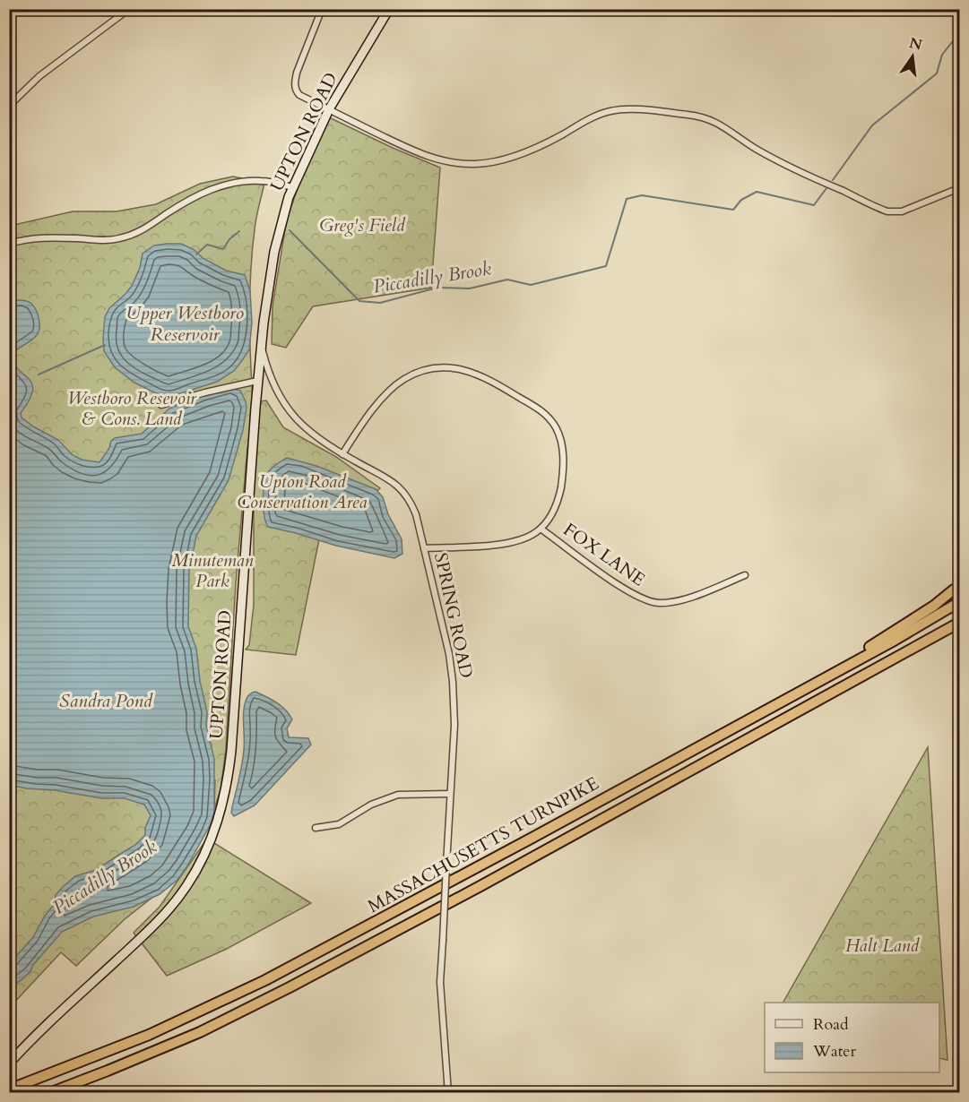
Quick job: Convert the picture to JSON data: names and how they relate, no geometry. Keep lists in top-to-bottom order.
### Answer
{
  "streets": {
    "highway": ["MASSACHUSETTS TURNPIKE"],
    "main road": ["UPTON ROAD"],
    "street": ["FOX LANE", "SPRING ROAD"]
  },
  "crossings": [
    ["UPTON ROAD", "SPRING ROAD"]
  ],
  "water": ["Piccadilly Brook", "Upper Westboro Reservoir", "Sandra Pond"],
  "parks": [
    "Greg's Field",
    "Westboro Resevoir & Cons. Land",
    "Upton Road Conservation Area",
    "Minuteman Park",
    "Halt Land"
  ],
  "legend": ["Road", "Water"],
  "north": "top"
}
